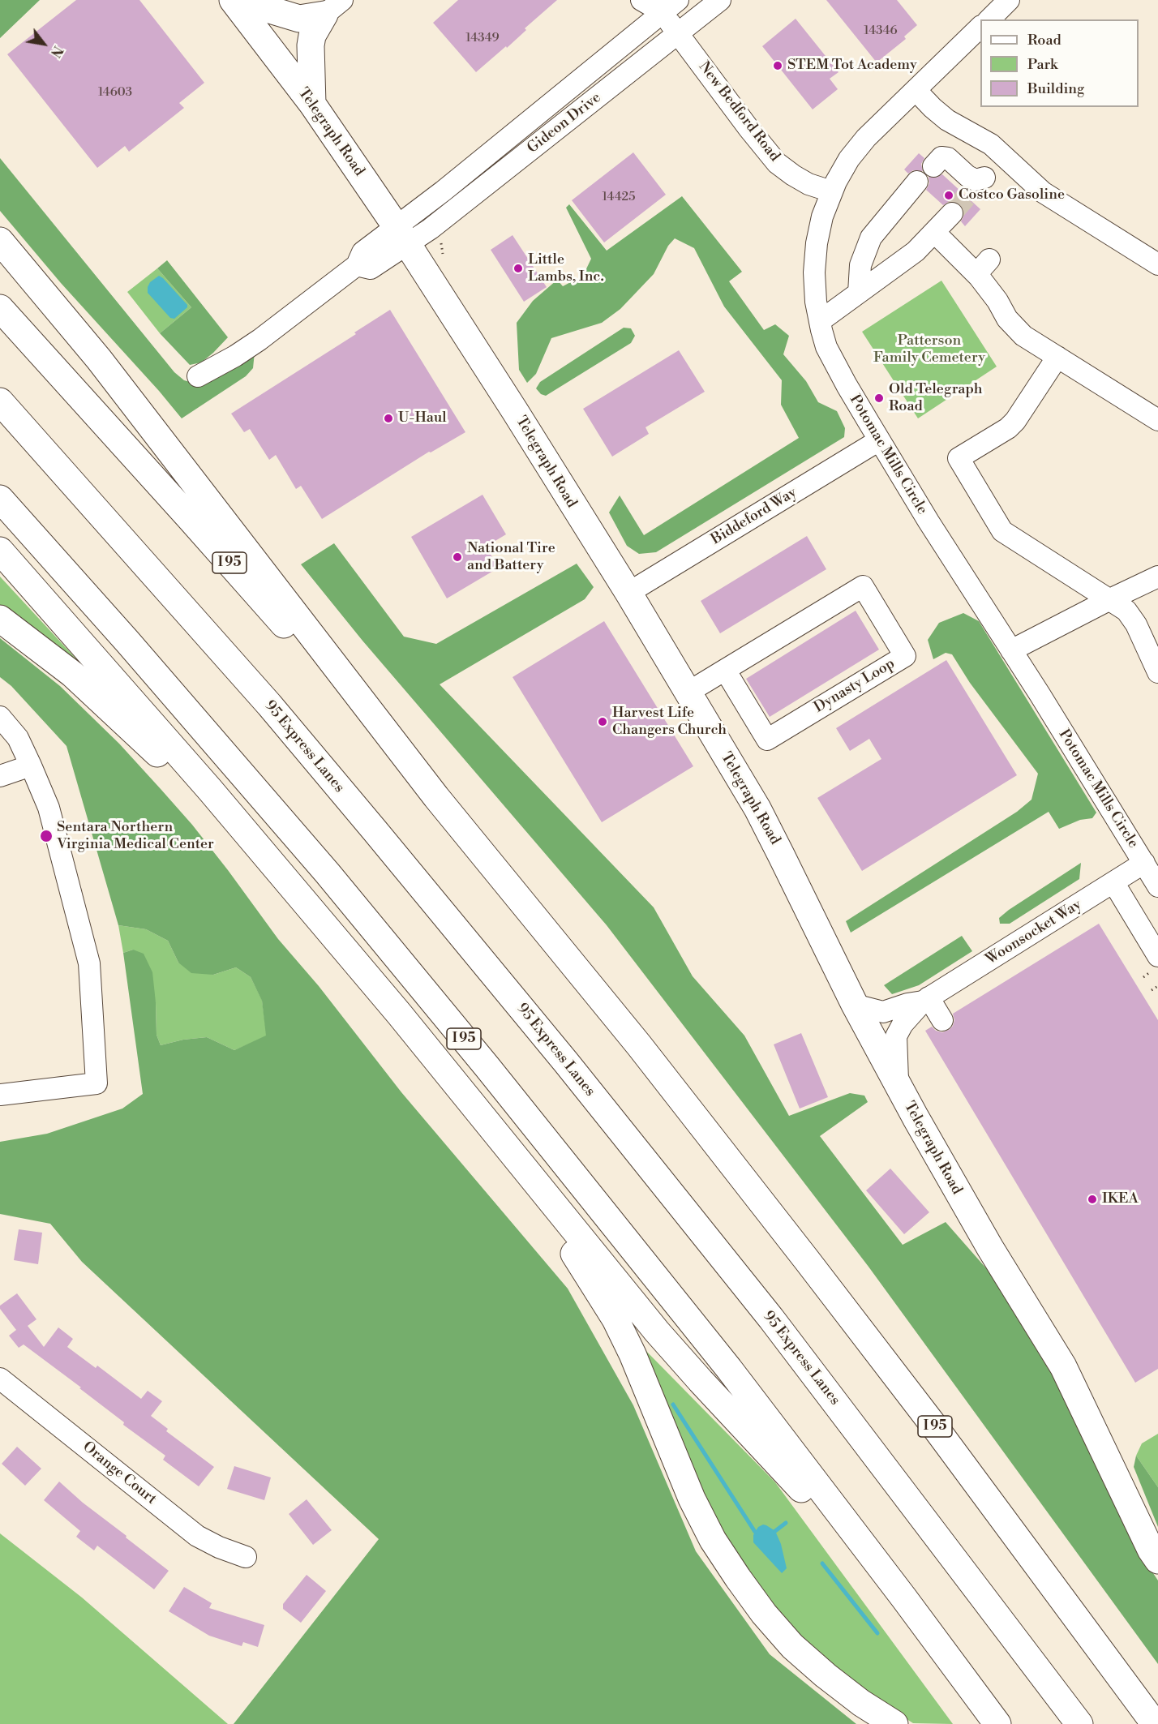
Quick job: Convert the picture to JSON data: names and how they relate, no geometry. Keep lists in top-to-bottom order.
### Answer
{
  "streets": {
    "main road": ["Telegraph Road", "I 95", "95 Express Lanes"],
    "street": [
      "New Bedford Road",
      "Gideon Drive",
      "Potomac Mills Circle",
      "Biddeford Way",
      "Dynasty Loop",
      "Woonsocket Way",
      "Orange Court"
    ]
  },
  "crossings": [
    ["New Bedford Road", "Gideon Drive"],
    ["New Bedford Road", "Potomac Mills Circle"],
    ["Gideon Drive", "Telegraph Road"],
    ["Telegraph Road", "Biddeford Way"],
    ["Telegraph Road", "Dynasty Loop"],
    ["Telegraph Road", "Woonsocket Way"],
    ["Potomac Mills Circle", "Biddeford Way"],
    ["Potomac Mills Circle", "Woonsocket Way"]
  ],
  "parks": ["Patterson Family Cemetery"],
  "places": [
    "STEM Tot Academy",
    "Costco Gasoline",
    "Little Lambs, Inc.",
    "Old Telegraph Road",
    "U-Haul",
    "National Tire and Battery",
    "Harvest Life Changers Church",
    "Sentara Northern Virginia Medical Center",
    "IKEA"
  ],
  "house_numbers": [
    "14346",
    "14349",
    "14603",
    "14425"
  ],
  "legend": ["Road", "Park", "Building"],
  "north": "bottom right"
}
